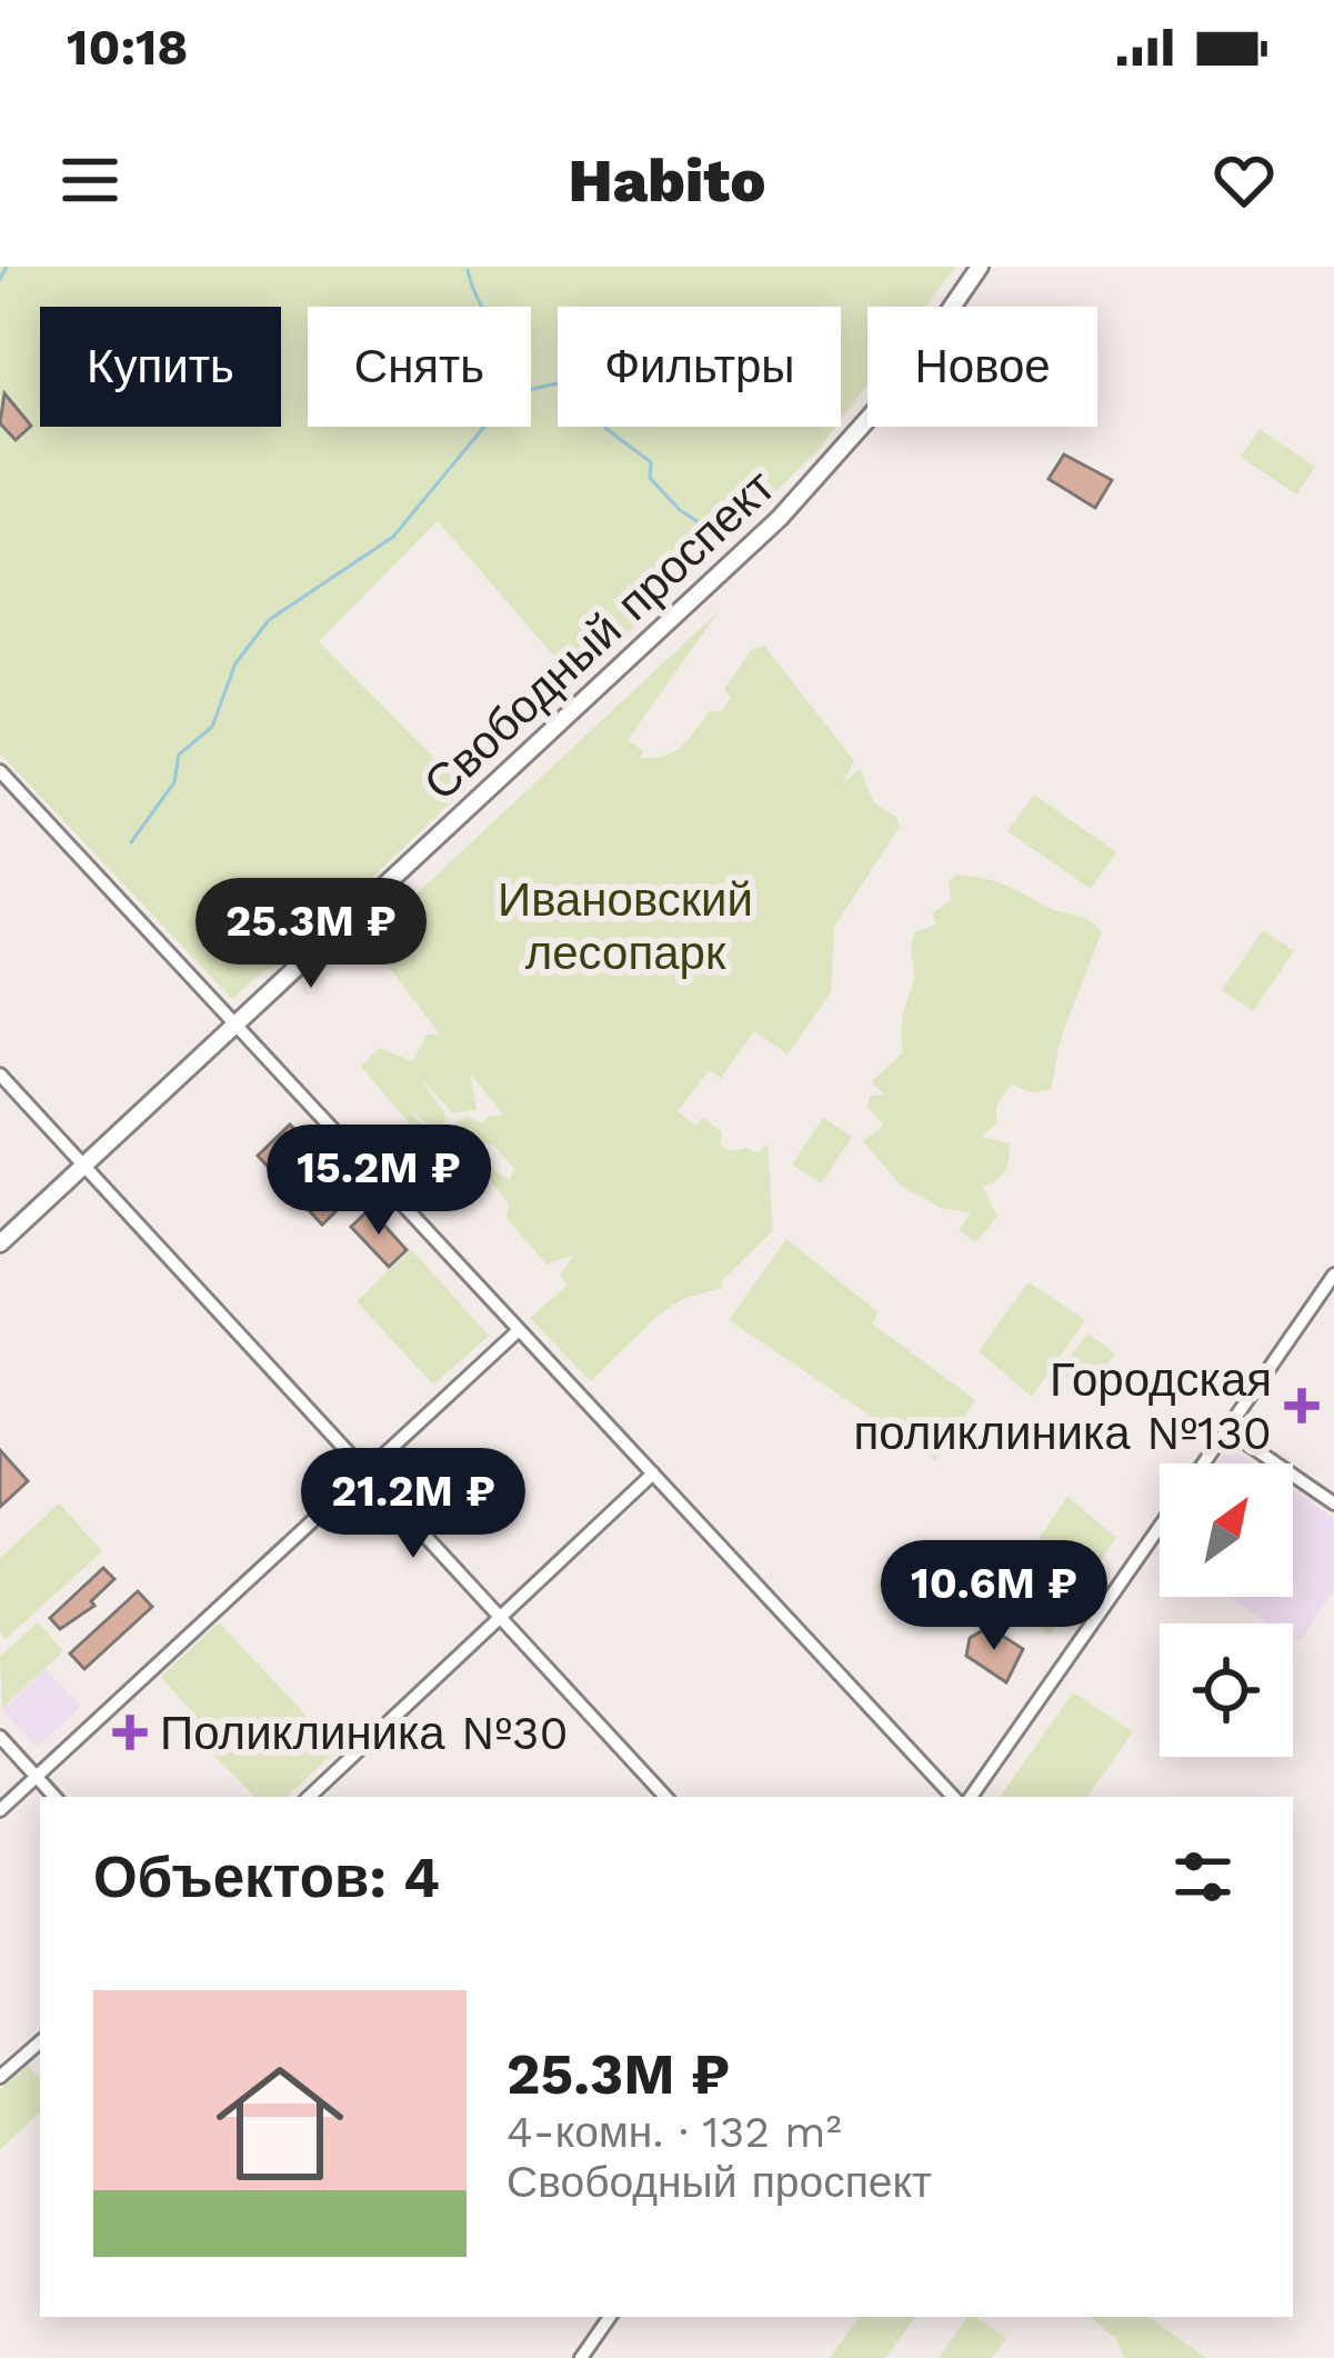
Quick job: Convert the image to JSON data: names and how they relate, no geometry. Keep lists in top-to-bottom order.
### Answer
{
  "streets": {
    "main road": ["Свободный проспект"]
  },
  "parks": ["Ивановский лесопарк"],
  "places": {
    "health": ["Городская поликлиника №130", "Поликлиника №30"]
  },
  "north": "top right",
  "page": {
    "status": "10:18",
    "header": "Habito",
    "chip": [
      "Купить",
      "Снять",
      "Фильтры",
      "Новое"
    ],
    "price": [
      "25.3M ₽",
      "15.2M ₽",
      "21.2M ₽",
      "10.6M ₽"
    ],
    "heading": "Объектов: 4",
    "list": [
      {
        "name": "25.3M ₽",
        "note": "4-комн. · 132 m² · Свободный проспект"
      }
    ]
  }
}
